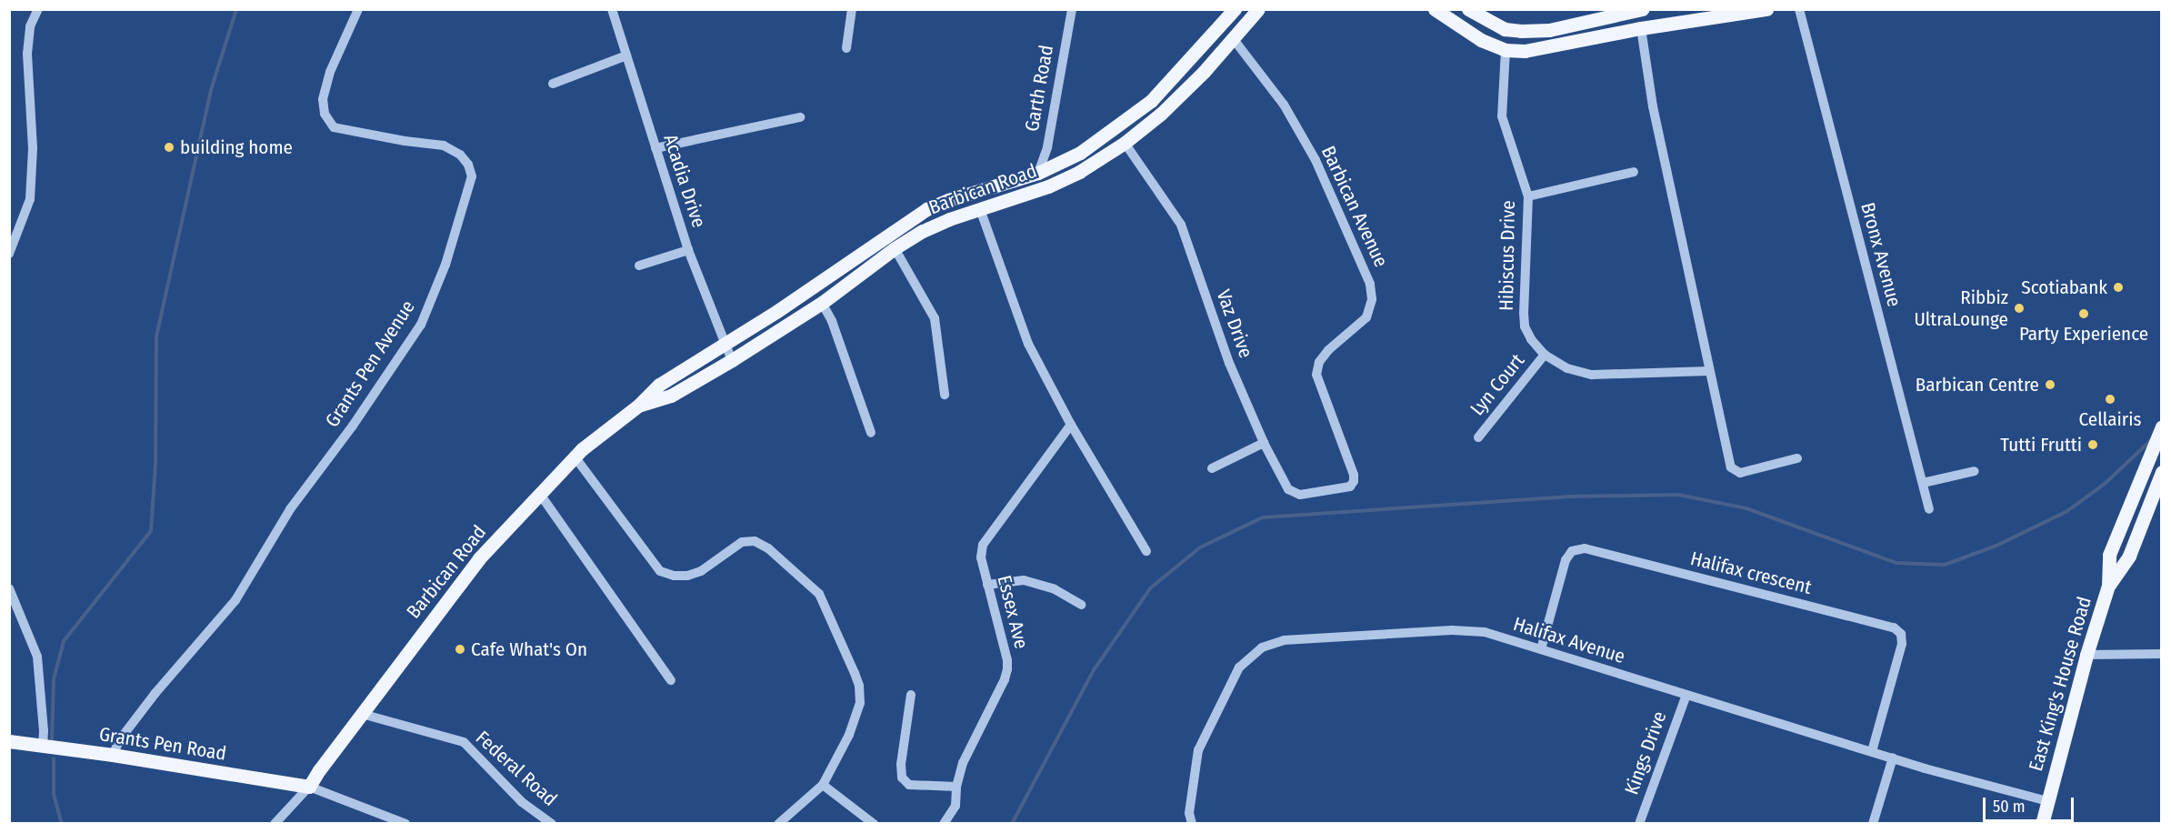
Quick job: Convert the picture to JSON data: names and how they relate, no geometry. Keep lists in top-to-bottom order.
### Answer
{
  "streets": {
    "main road": ["Barbican Road", "East King's House Road", "Grants Pen Road"],
    "street": [
      "Garth Road",
      "Acadia Drive",
      "Barbican Avenue",
      "Bronx Avenue",
      "Hibiscus Drive",
      "Vaz Drive",
      "Grants Pen Avenue",
      "Lyn Court",
      "Halifax crescent",
      "Essex Ave",
      "Halifax Avenue",
      "Kings Drive",
      "Federal Road"
    ]
  },
  "crossings": [
    ["Garth Road", "Barbican Road"],
    ["Acadia Drive", "Barbican Road"],
    ["Barbican Road", "Barbican Avenue"],
    ["Barbican Road", "Vaz Drive"],
    ["Barbican Road", "Grants Pen Road"],
    ["Barbican Road", "Federal Road"],
    ["Barbican Avenue", "Vaz Drive"],
    ["Hibiscus Drive", "Lyn Court"],
    ["Grants Pen Avenue", "Grants Pen Road"],
    ["Halifax crescent", "Halifax Avenue"],
    ["Halifax Avenue", "East King's House Road"],
    ["Halifax Avenue", "Kings Drive"]
  ],
  "places": [
    "building home",
    "Scotiabank",
    "Ribbiz UltraLounge",
    "Party Experience",
    "Barbican Centre",
    "Cellairis",
    "Tutti Frutti",
    "Cafe What's On"
  ],
  "scale_bar": "50 m"
}
